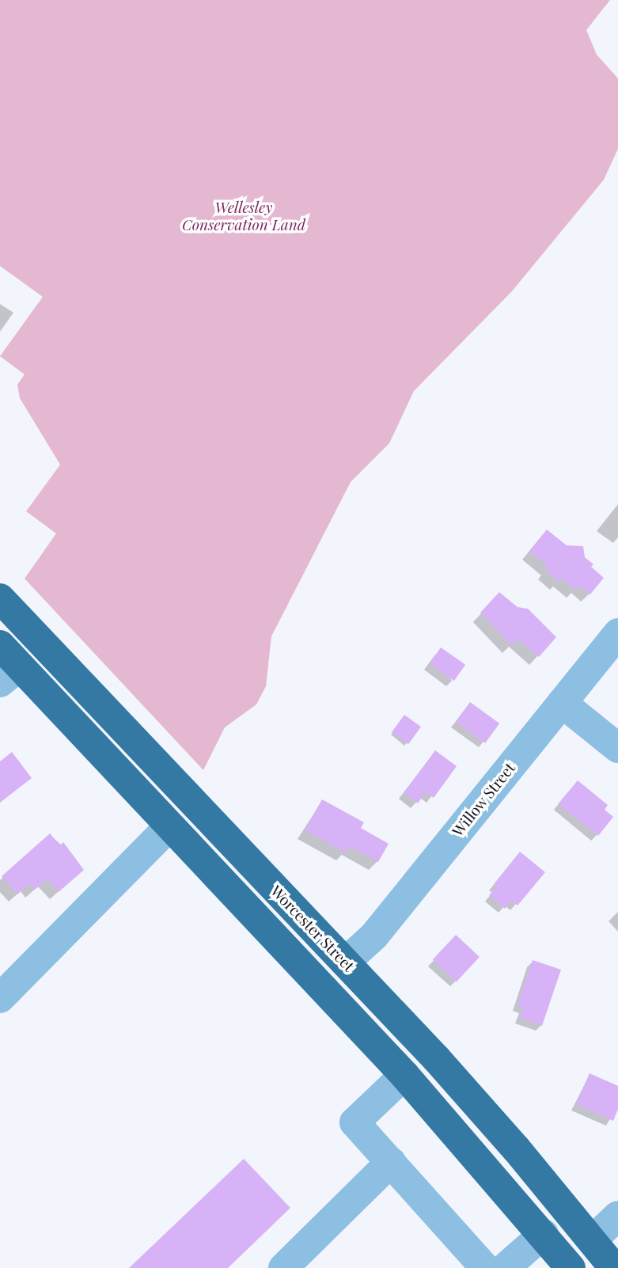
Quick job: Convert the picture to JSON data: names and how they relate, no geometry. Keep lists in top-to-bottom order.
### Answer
{
  "streets": {
    "highway": ["Worcester Street"],
    "street": ["Willow Street"]
  },
  "crossings": [
    ["Willow Street", "Worcester Street"]
  ],
  "parks": ["Wellesley Conservation Land"]
}
